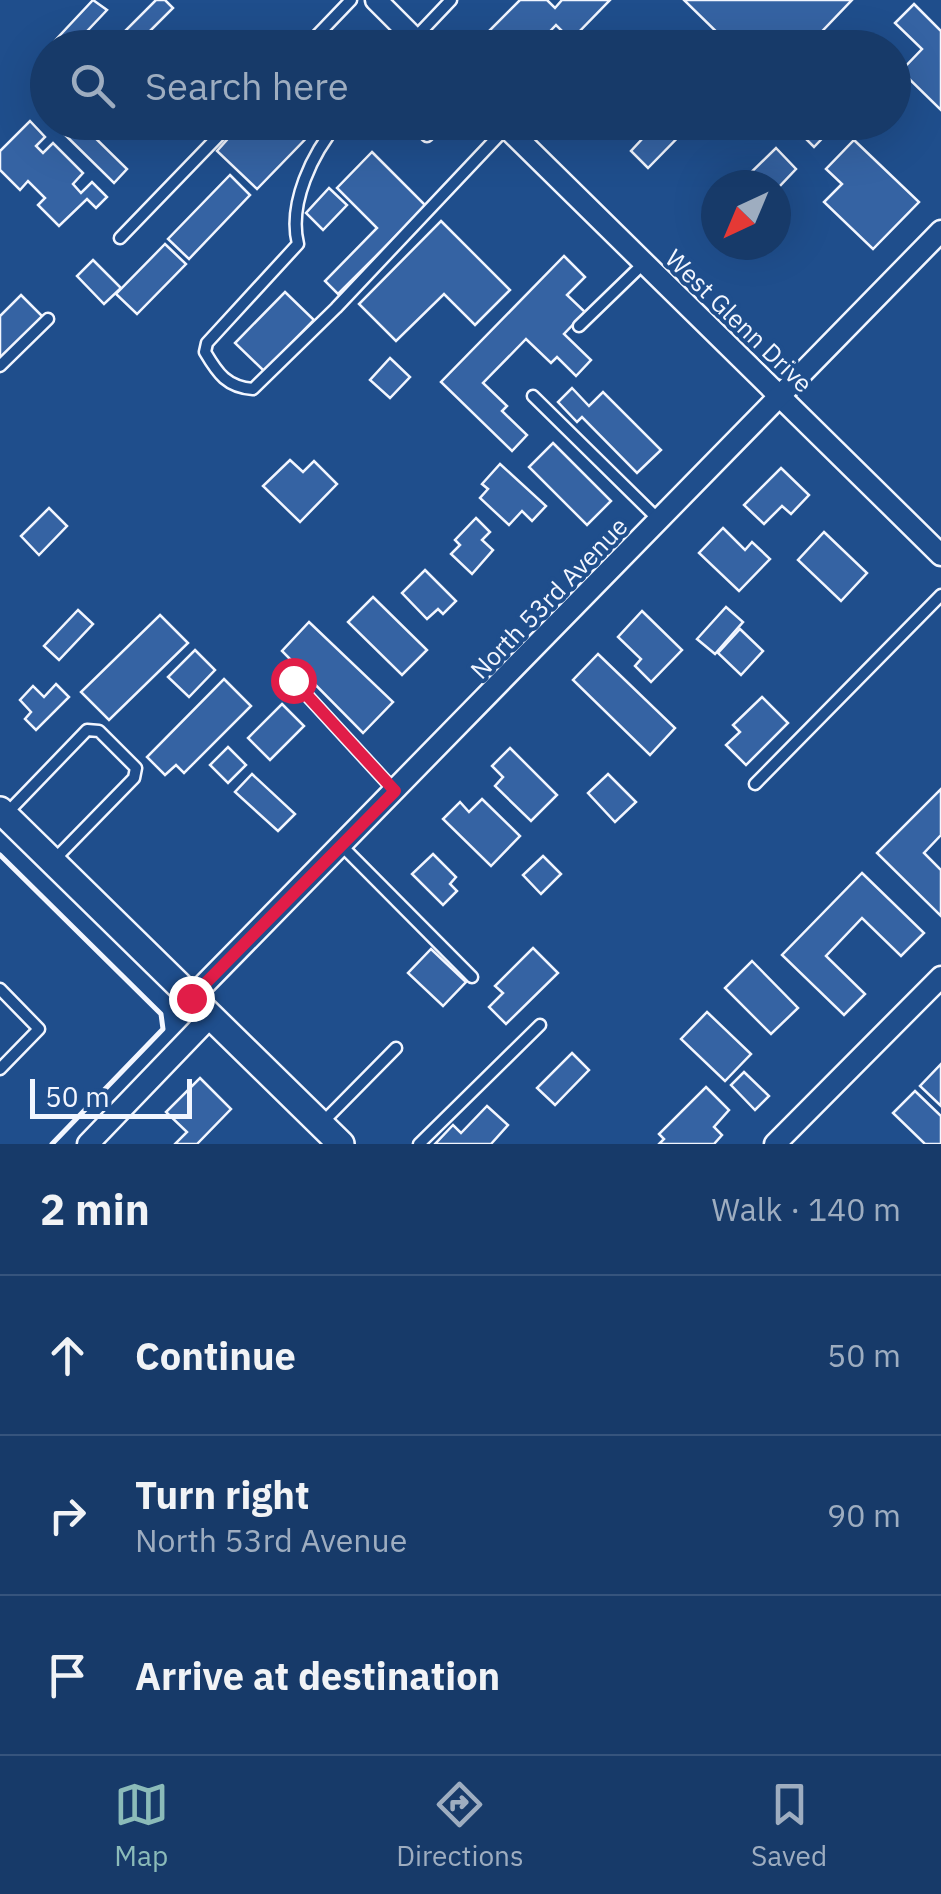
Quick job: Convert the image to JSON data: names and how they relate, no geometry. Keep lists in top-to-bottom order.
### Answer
{
  "streets": {
    "street": ["West Glenn Drive", "North 53rd Avenue"]
  },
  "crossings": [
    ["West Glenn Drive", "North 53rd Avenue"]
  ],
  "scale_bar": "50 m",
  "north": "bottom left",
  "page": {
    "search": "Search here",
    "scale": "50 m",
    "heading": ["2 min", "Walk · 140 m"],
    "list": [
      ["Continue", "50 m"],
      ["Turn right", "North 53rd Avenue", "90 m"],
      "Arrive at destination"
    ],
    "nav": ["Map", "Directions", "Saved"]
  }
}
